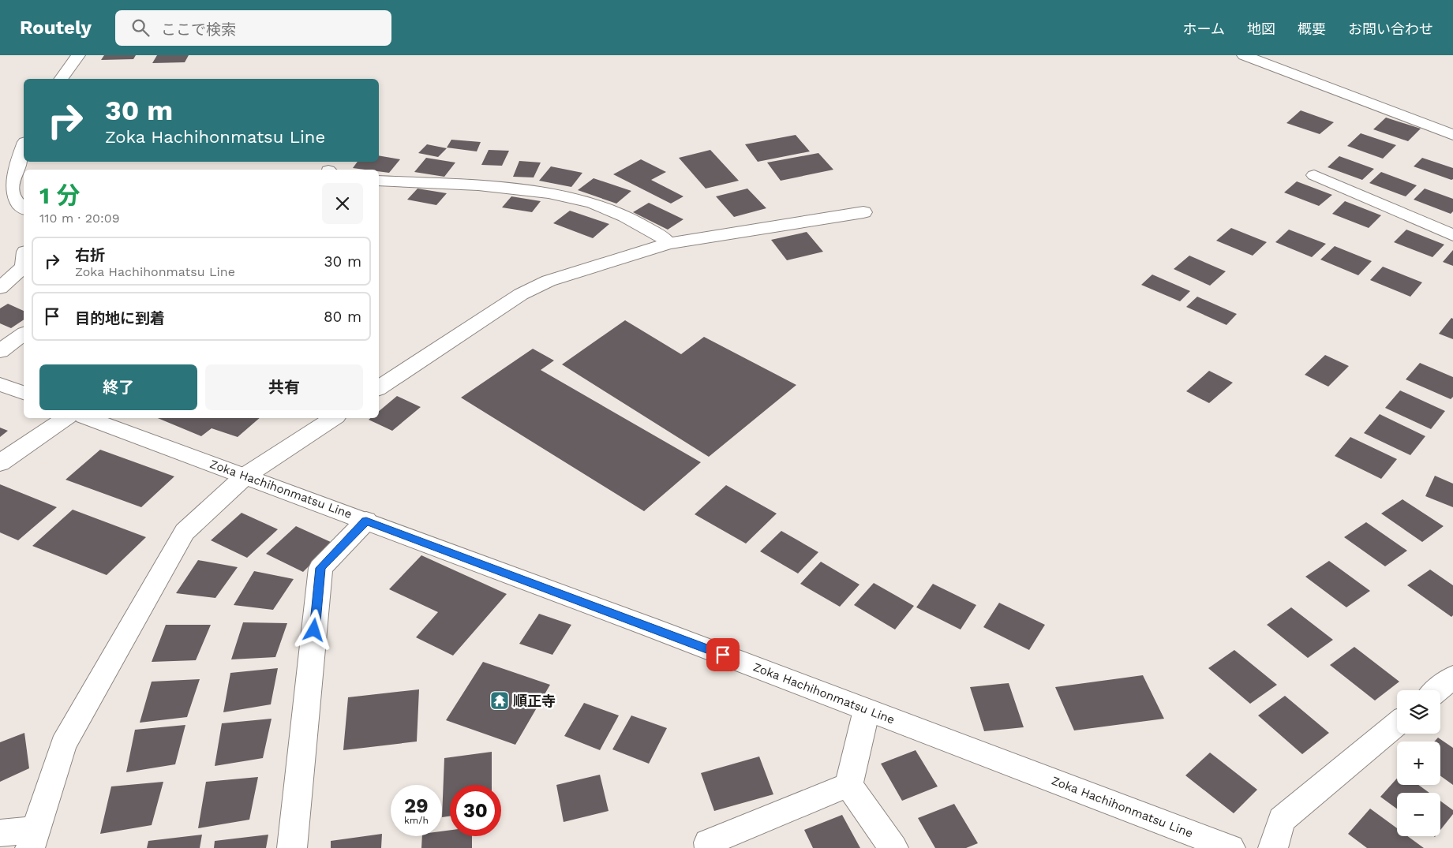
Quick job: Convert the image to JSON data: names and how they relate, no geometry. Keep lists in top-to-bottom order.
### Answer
{
  "streets": {
    "street": ["Zoka Hachihonmatsu Line"]
  },
  "places": {
    "temple": ["順正寺"]
  },
  "page": {
    "header": "Routely",
    "search": "ここで検索",
    "nav": [
      "ホーム",
      "地図",
      "概要",
      "お問い合わせ"
    ],
    "turn": ["30 m", "Zoka Hachihonmatsu Line"],
    "heading": ["1 分", "110 m · 20:09"],
    "list": [
      {
        "name": "右折",
        "note": "Zoka Hachihonmatsu Line",
        "value": "30 m"
      },
      {
        "name": "目的地に到着",
        "value": "80 m"
      }
    ],
    "buttons": ["終了", "共有"],
    "map_buttons": ["+", "−"],
    "speed": "29 km/h",
    "limit": "30"
  }
}
